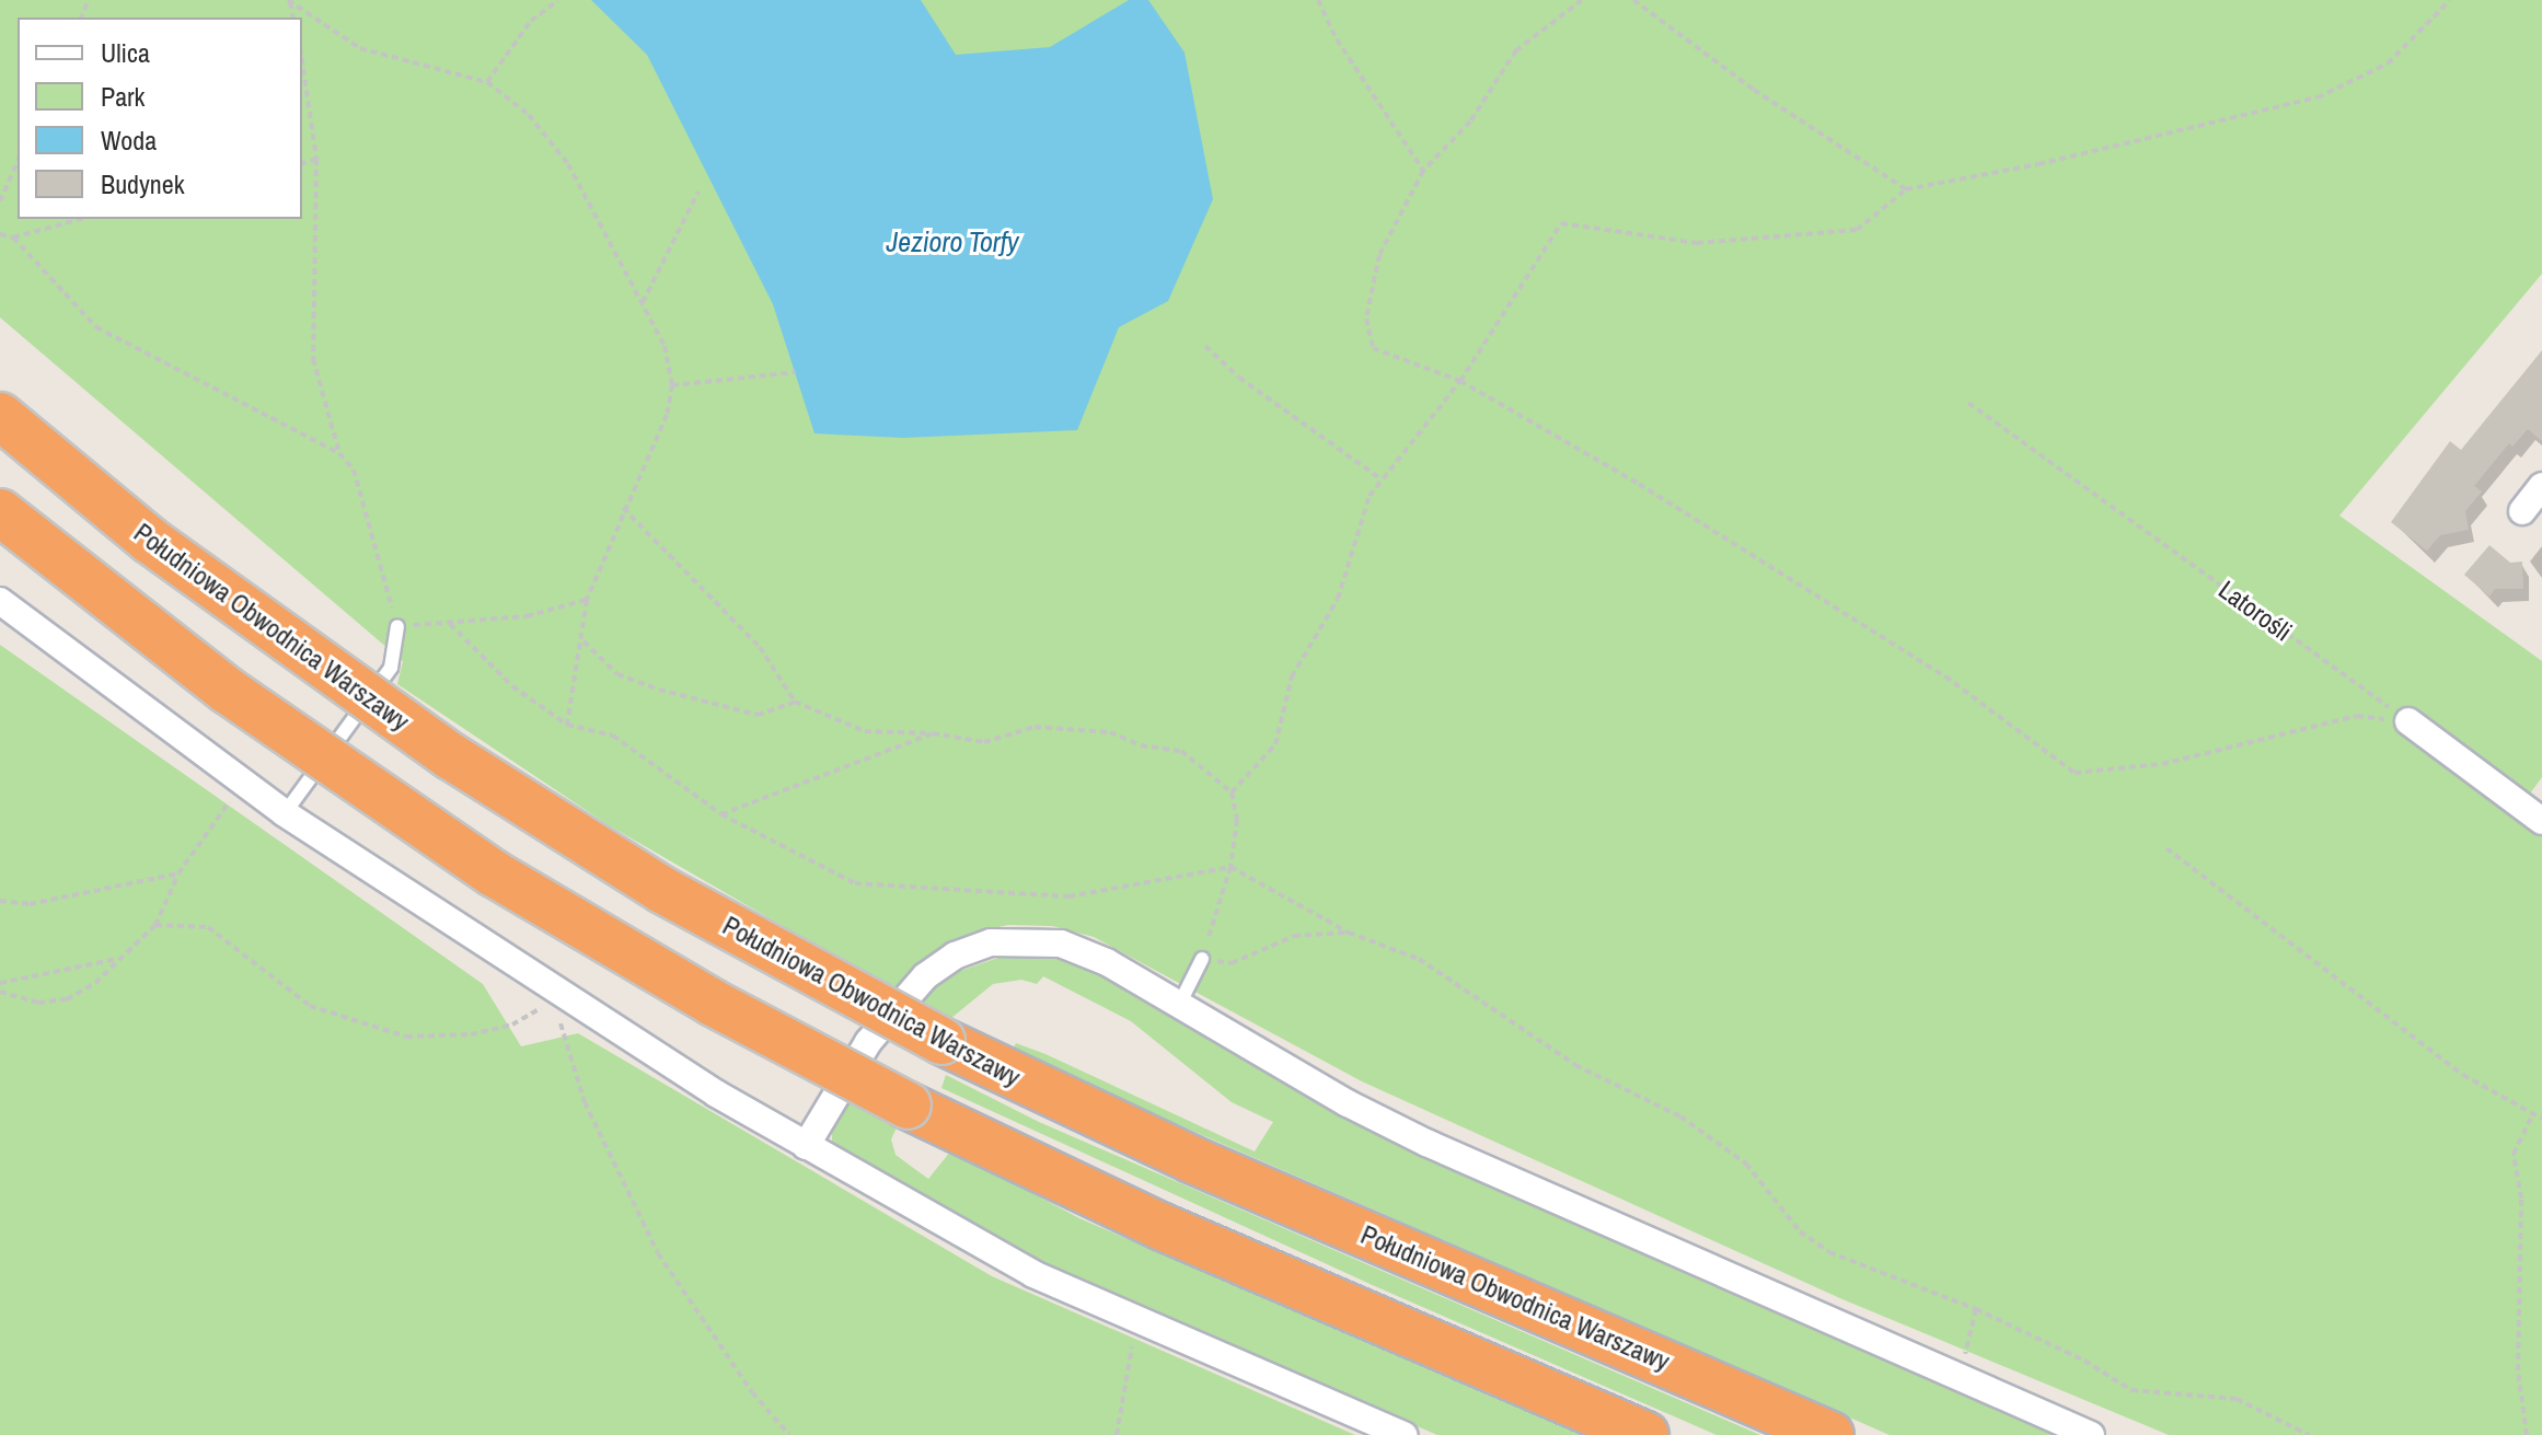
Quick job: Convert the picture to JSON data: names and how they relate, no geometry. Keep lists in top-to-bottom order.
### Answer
{
  "streets": {
    "highway": ["Południowa Obwodnica Warszawy"],
    "path": ["Latorośli"]
  },
  "water": ["Jezioro Torfy"],
  "legend": [
    "Ulica",
    "Park",
    "Woda",
    "Budynek"
  ]
}
